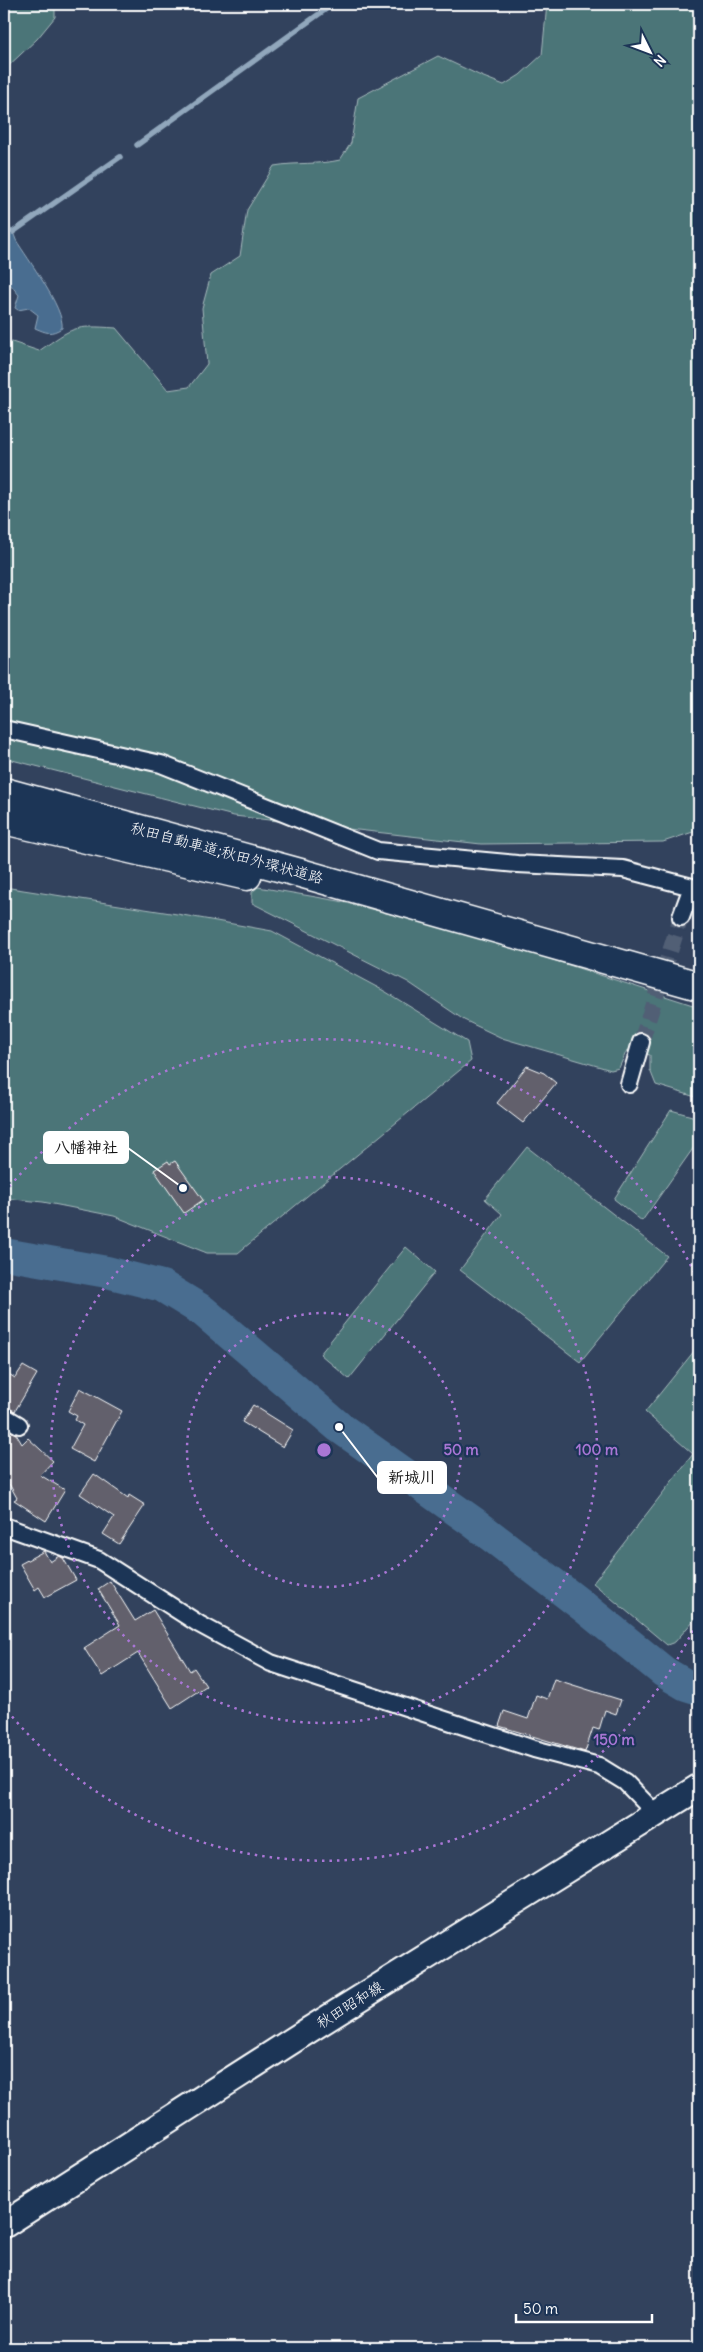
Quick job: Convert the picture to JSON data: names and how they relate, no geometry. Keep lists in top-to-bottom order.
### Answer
{
  "streets": {
    "highway": ["秋田自動車道;秋田外環状道路"],
    "main road": ["秋田昭和線"]
  },
  "places": ["八幡神社", "新城川"],
  "scale_bar": "50 m",
  "north": "bottom right",
  "rings": ["50 m", "100 m", "150 m"]
}
